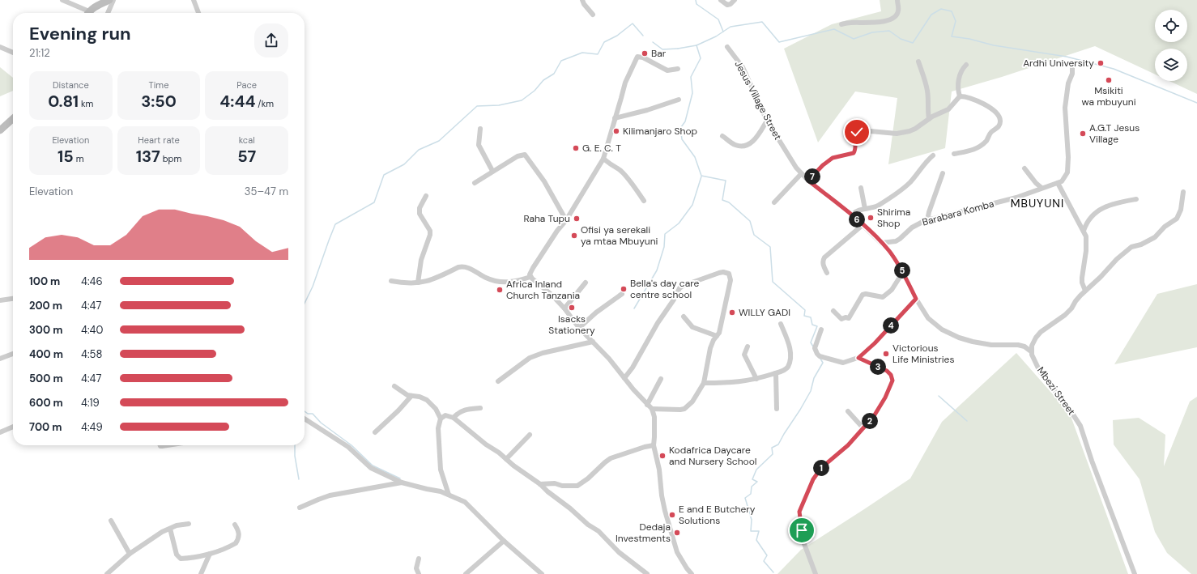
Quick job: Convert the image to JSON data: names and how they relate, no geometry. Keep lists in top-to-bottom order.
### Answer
{
  "streets": {
    "street": ["Jesus Village Street", "Barabara Komba", "Mbezi Street"]
  },
  "crossings": [
    ["Jesus Village Street", "Barabara Komba"],
    ["Jesus Village Street", "Mbezi Street"]
  ],
  "districts": ["MBUYUNI"],
  "places": [
    "Bar",
    "Ardhi University",
    "Msikiti wa mbuyuni",
    "Kilimanjaro Shop",
    "A.G.T Jesus Village",
    "G. E. C. T",
    "Shirima Shop",
    "Raha Tupu",
    "Ofisi ya serekali ya mtaa Mbuyuni",
    "Bella's day care centre school",
    "Africa Inland Church Tanzania",
    "Isacks Stationery",
    "WILLY GADI",
    "Victorious Life Ministries",
    "Kodafrica Daycare and Nursery School",
    "E and E Butchery Solutions",
    "Dedaja Investments"
  ],
  "page": {
    "heading": ["Evening run", "21:12"],
    "stats": [
      ["Distance", "0.81 km"],
      ["Time", "3:50"],
      ["Pace", "4:44 /km"],
      ["Elevation", "15 m"],
      ["Heart rate", "137 bpm"],
      ["kcal", "57"]
    ],
    "pins": [
      "7",
      "6",
      "5",
      "4",
      "3",
      "2",
      "1"
    ],
    "chart": ["Elevation", "35–47 m"],
    "list": [
      {
        "name": "100 m",
        "note": "4:46"
      },
      {
        "name": "200 m",
        "note": "4:47"
      },
      {
        "name": "300 m",
        "note": "4:40"
      },
      {
        "name": "400 m",
        "note": "4:58"
      },
      {
        "name": "500 m",
        "note": "4:47"
      },
      {
        "name": "600 m",
        "note": "4:19"
      },
      {
        "name": "700 m",
        "note": "4:49"
      }
    ]
  }
}
